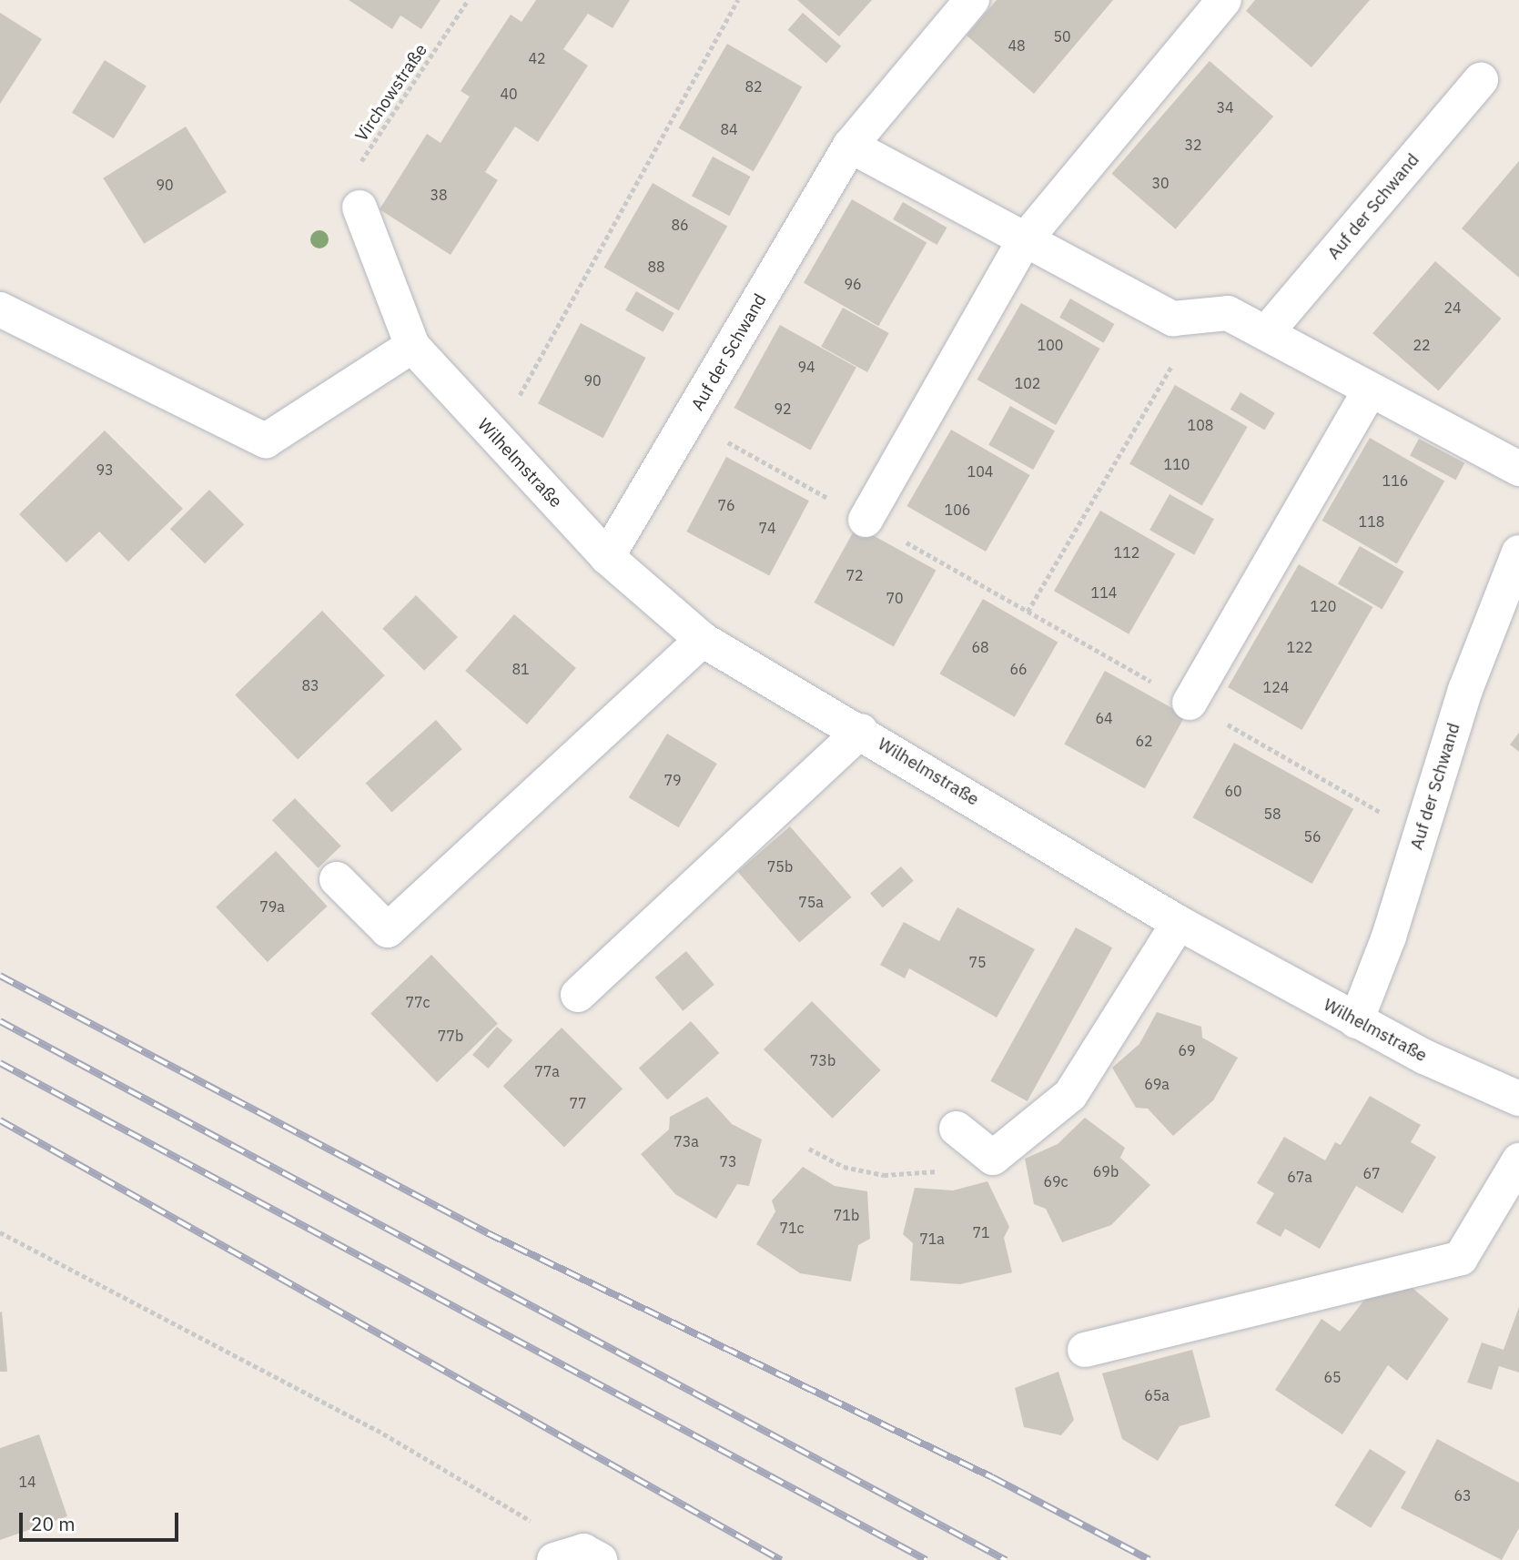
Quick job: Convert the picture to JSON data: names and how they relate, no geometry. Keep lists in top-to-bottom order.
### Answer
{
  "streets": {
    "street": ["Auf der Schwand", "Wilhelmstraße"],
    "path": ["Virchowstraße"]
  },
  "crossings": [
    ["Virchowstraße", "Wilhelmstraße"],
    ["Auf der Schwand", "Wilhelmstraße"]
  ],
  "house_numbers": [
    "50",
    "48",
    "42",
    "82",
    "40",
    "34",
    "84",
    "32",
    "30",
    "90",
    "38",
    "86",
    "88",
    "96",
    "24",
    "100",
    "22",
    "94",
    "90",
    "102",
    "92",
    "108",
    "110",
    "93",
    "104",
    "116",
    "76",
    "106",
    "118",
    "74",
    "112",
    "72",
    "114",
    "70",
    "120",
    "68",
    "122",
    "81",
    "66",
    "83",
    "124",
    "64",
    "62",
    "79",
    "60",
    "58",
    "56",
    "75b",
    "75a",
    "79a",
    "75",
    "77c",
    "77b",
    "69",
    "73b",
    "77a",
    "69a",
    "77",
    "73a",
    "73",
    "69b",
    "67",
    "67a",
    "69c",
    "71b",
    "71c",
    "71",
    "71a",
    "65",
    "65a",
    "14",
    "63"
  ],
  "scale_bar": "20 m"
}
